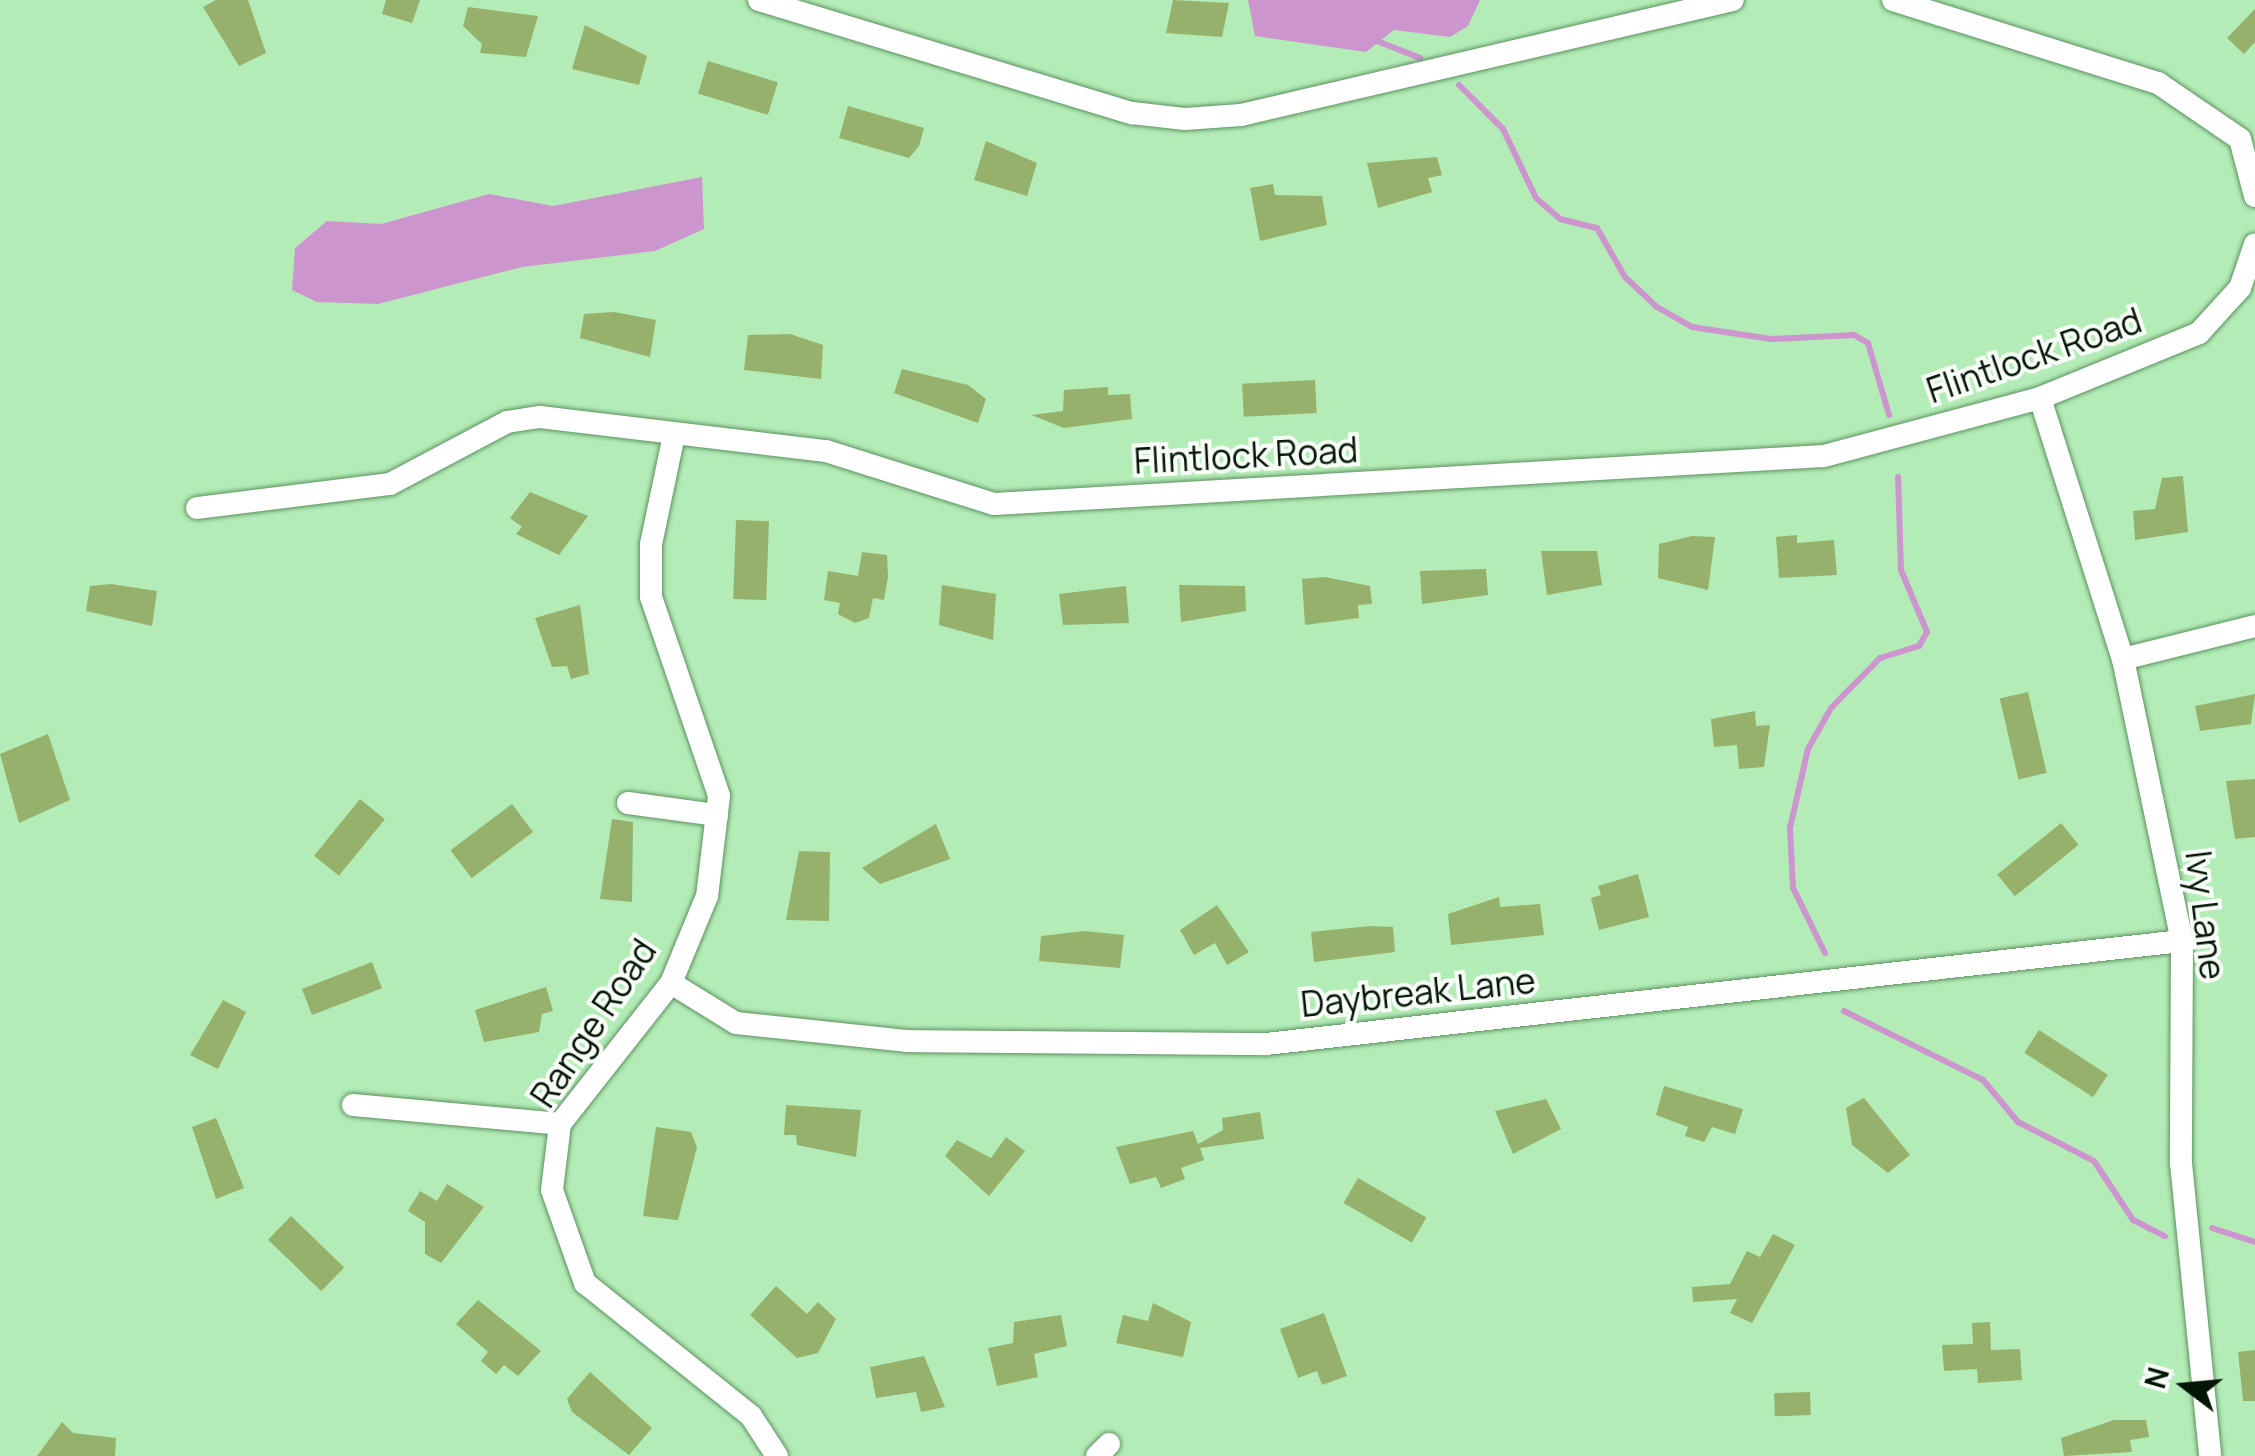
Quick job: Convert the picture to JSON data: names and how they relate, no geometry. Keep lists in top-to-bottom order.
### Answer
{
  "streets": {
    "street": [
      "Flintlock Road",
      "Ivy Lane",
      "Daybreak Lane",
      "Range Road"
    ]
  },
  "crossings": [
    ["Flintlock Road", "Ivy Lane"],
    ["Flintlock Road", "Range Road"],
    ["Ivy Lane", "Daybreak Lane"],
    ["Daybreak Lane", "Range Road"]
  ],
  "north": "left"
}
